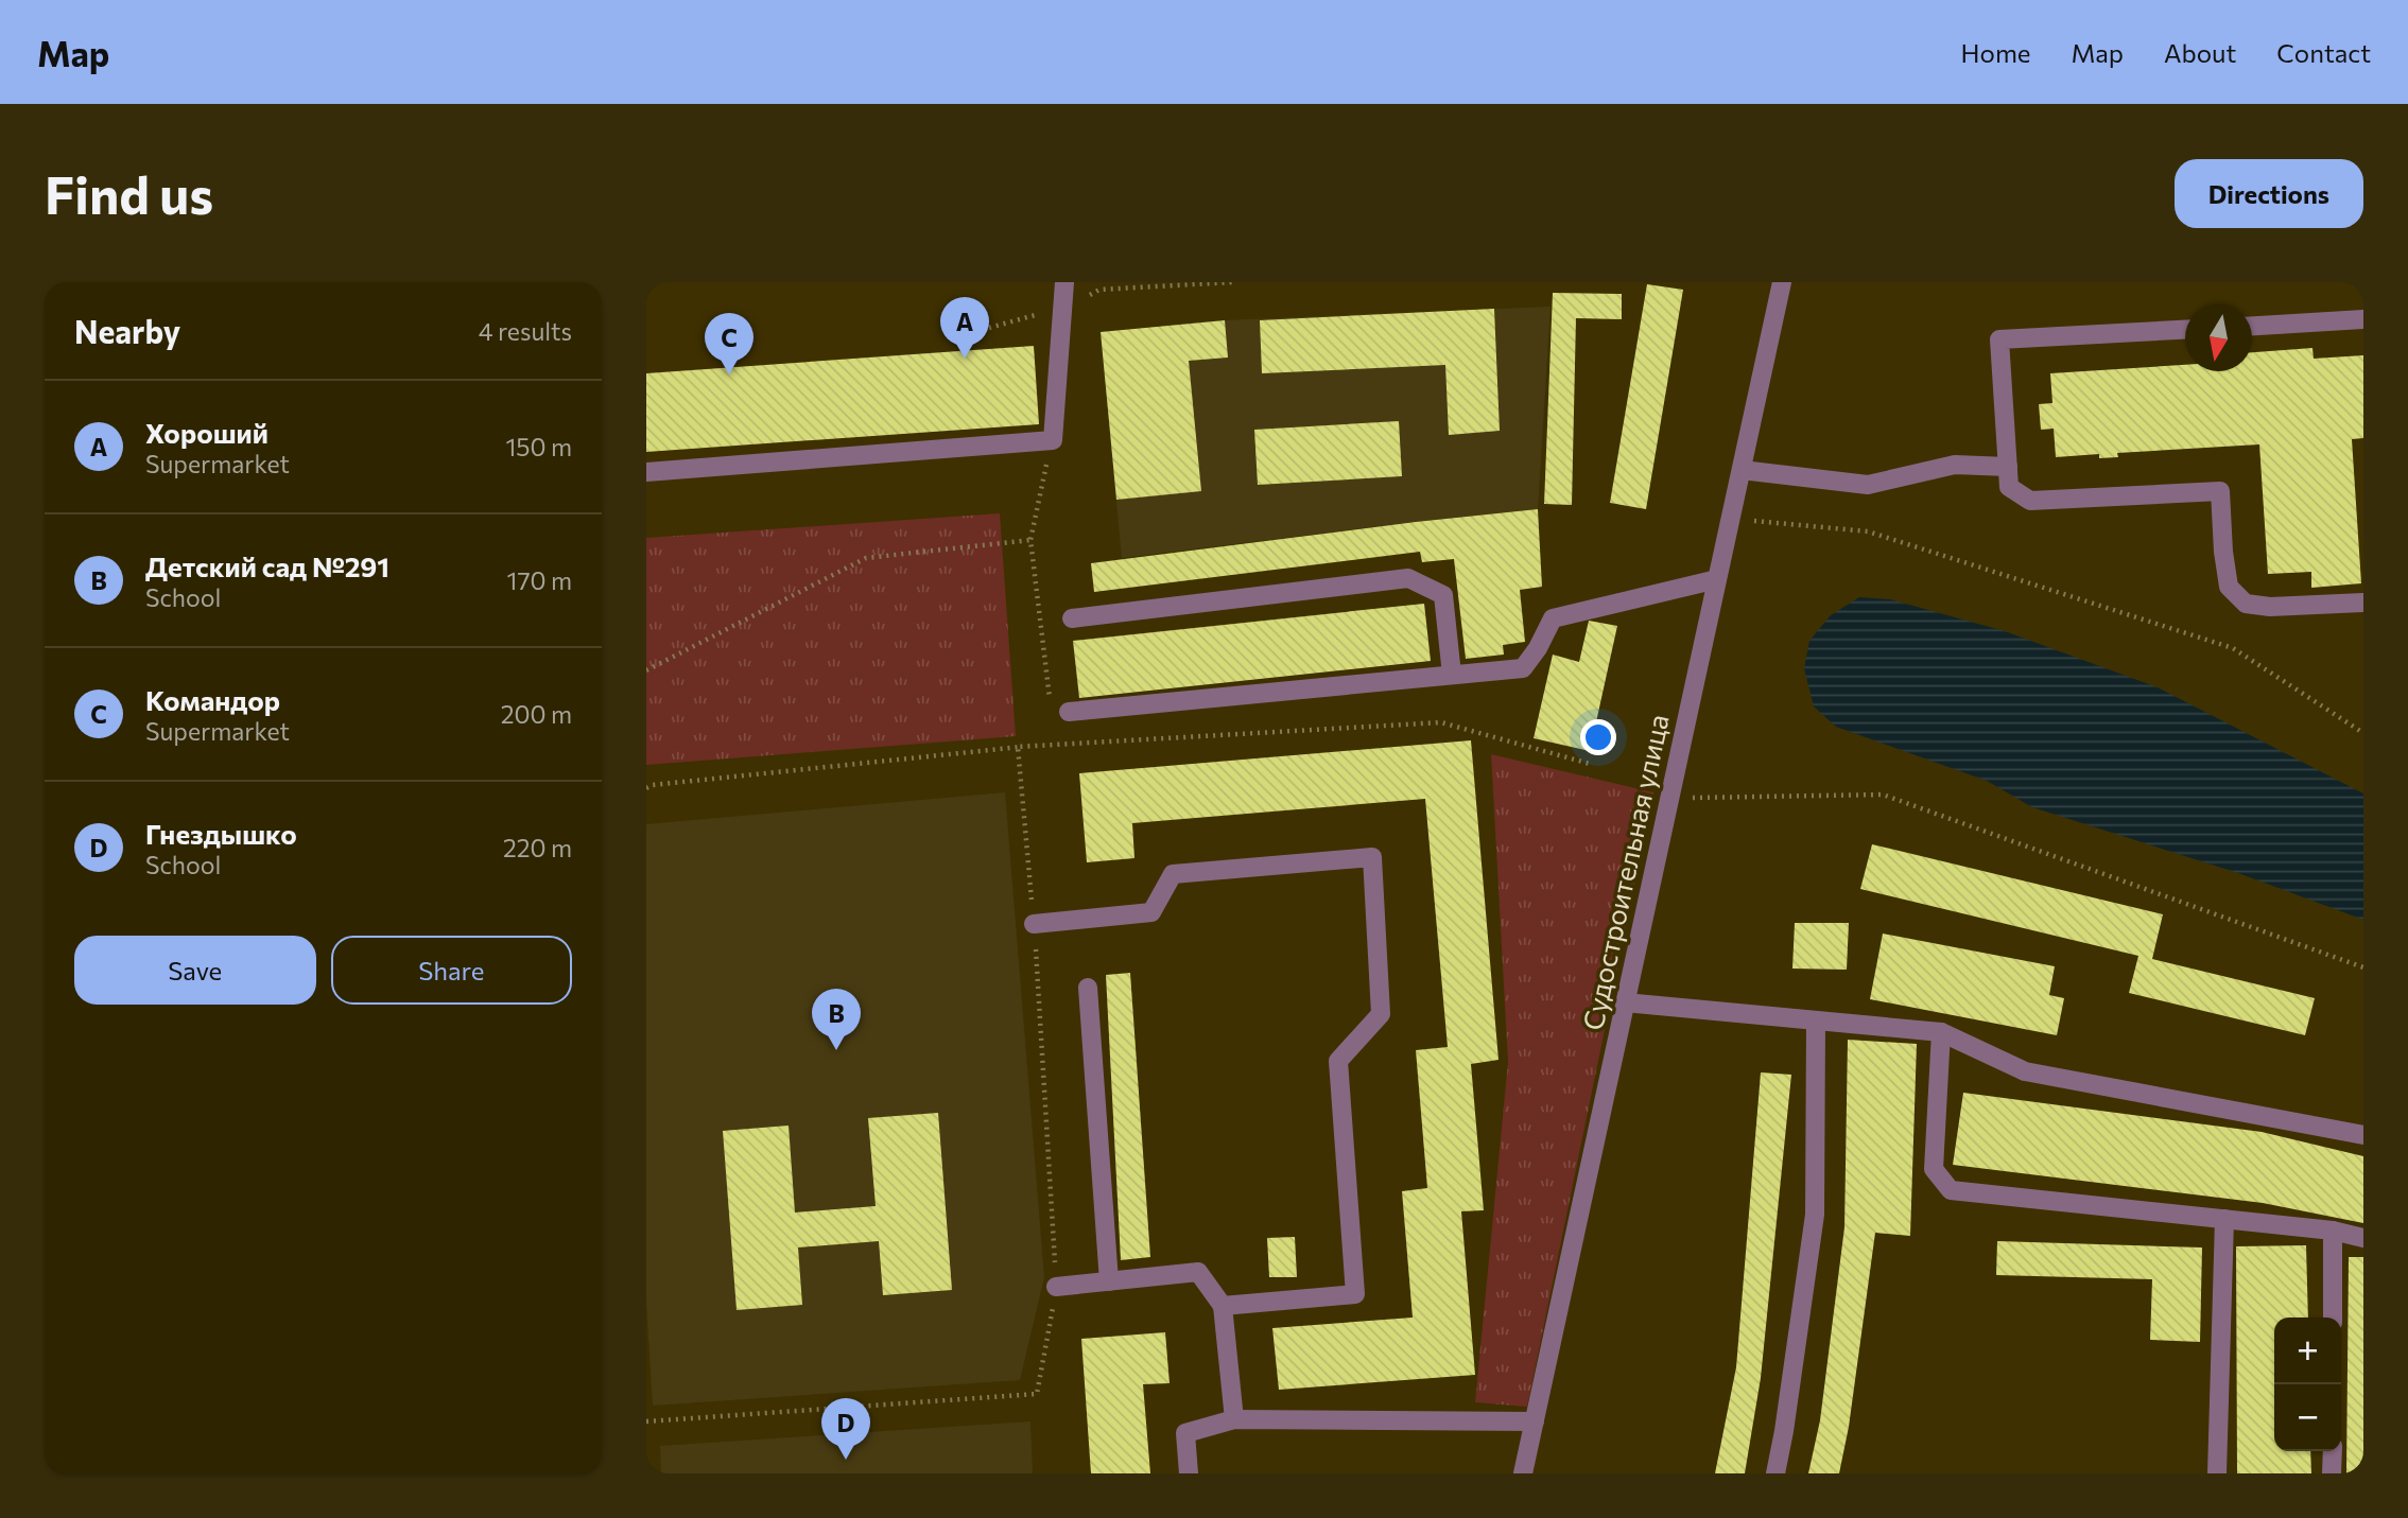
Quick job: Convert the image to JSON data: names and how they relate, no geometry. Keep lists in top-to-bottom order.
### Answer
{
  "streets": {
    "street": ["Судостроительная улица"]
  },
  "north": "bottom",
  "page": {
    "header": "Map",
    "nav": [
      "Home",
      "Map",
      "About",
      "Contact"
    ],
    "buttons": [
      "Directions",
      ["Save", "Share"]
    ],
    "title": "Find us",
    "heading": ["Nearby", "4 results"],
    "pins": [
      "A",
      "C",
      "B",
      "D"
    ],
    "list": [
      {
        "mark": "A",
        "name": "Хороший",
        "note": "Supermarket",
        "value": "150 m"
      },
      {
        "mark": "B",
        "name": "Детский сад №291",
        "note": "School",
        "value": "170 m"
      },
      {
        "mark": "C",
        "name": "Командор",
        "note": "Supermarket",
        "value": "200 m"
      },
      {
        "mark": "D",
        "name": "Гнездышко",
        "note": "School",
        "value": "220 m"
      }
    ],
    "map_buttons": ["+", "−"]
  }
}
